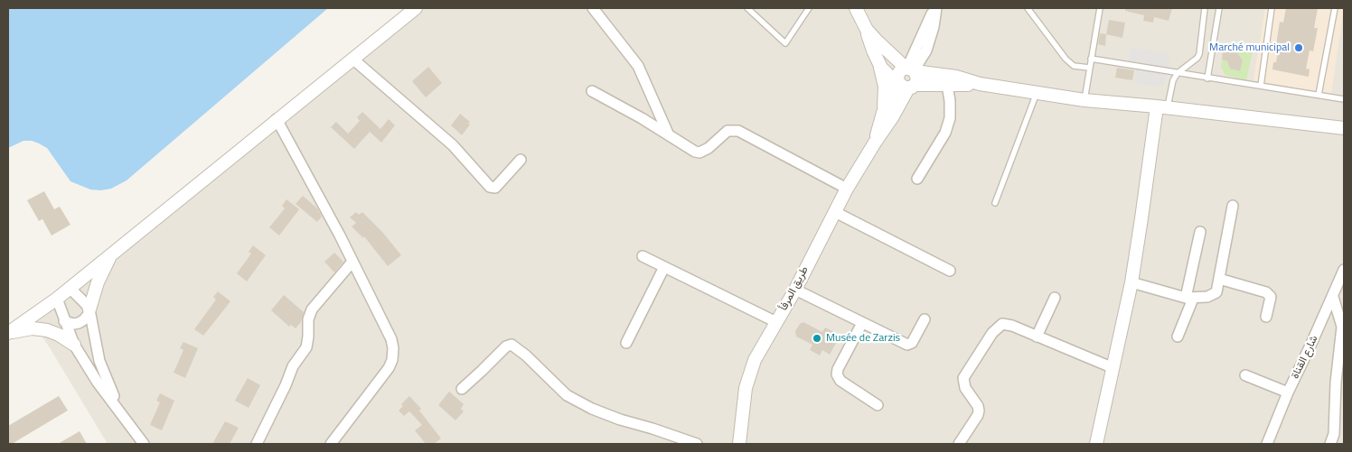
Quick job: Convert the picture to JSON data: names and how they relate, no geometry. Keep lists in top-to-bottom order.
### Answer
{
  "streets": {
    "street": ["طريق المرفأ", "شارع القناة"]
  },
  "places": ["Marché municipal", "Musée de Zarzis"]
}
